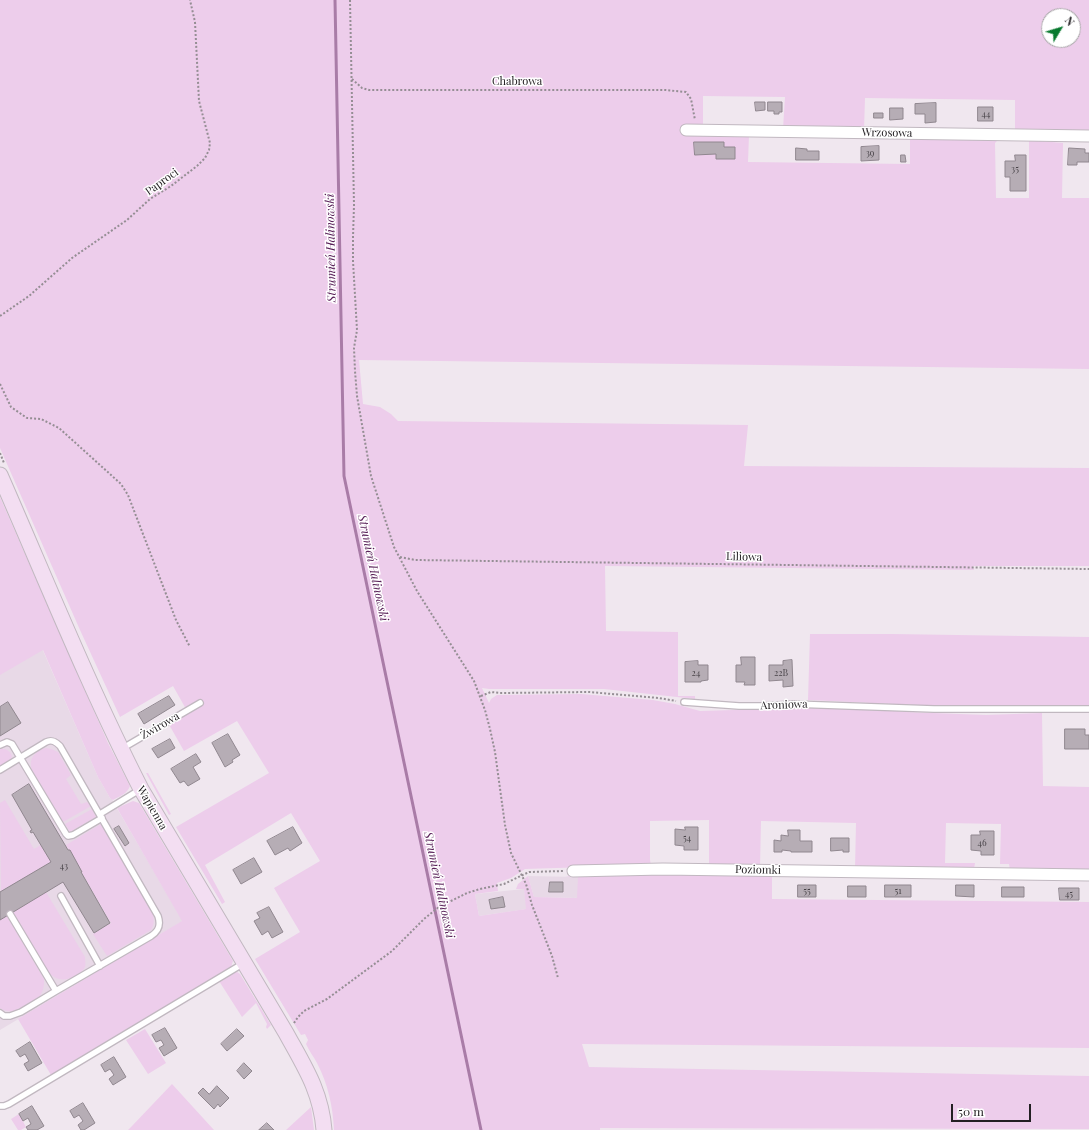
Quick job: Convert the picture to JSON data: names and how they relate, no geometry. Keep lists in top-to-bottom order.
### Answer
{
  "streets": {
    "street": ["Wrzosowa", "Wapienna", "Poziomki"],
    "lane": ["Aroniowa", "Żwirowa"],
    "path": ["Chabrowa", "Paproci", "Liliowa"]
  },
  "crossings": [
    ["Chabrowa", "Wrzosowa"],
    ["Żwirowa", "Wapienna"]
  ],
  "water": ["Strumień Halinowski"],
  "house_numbers": [
    "44",
    "39",
    "35",
    "24",
    "22B",
    "54",
    "46",
    "43",
    "55",
    "51",
    "45"
  ],
  "scale_bar": "50 m",
  "north": "top right"
}
